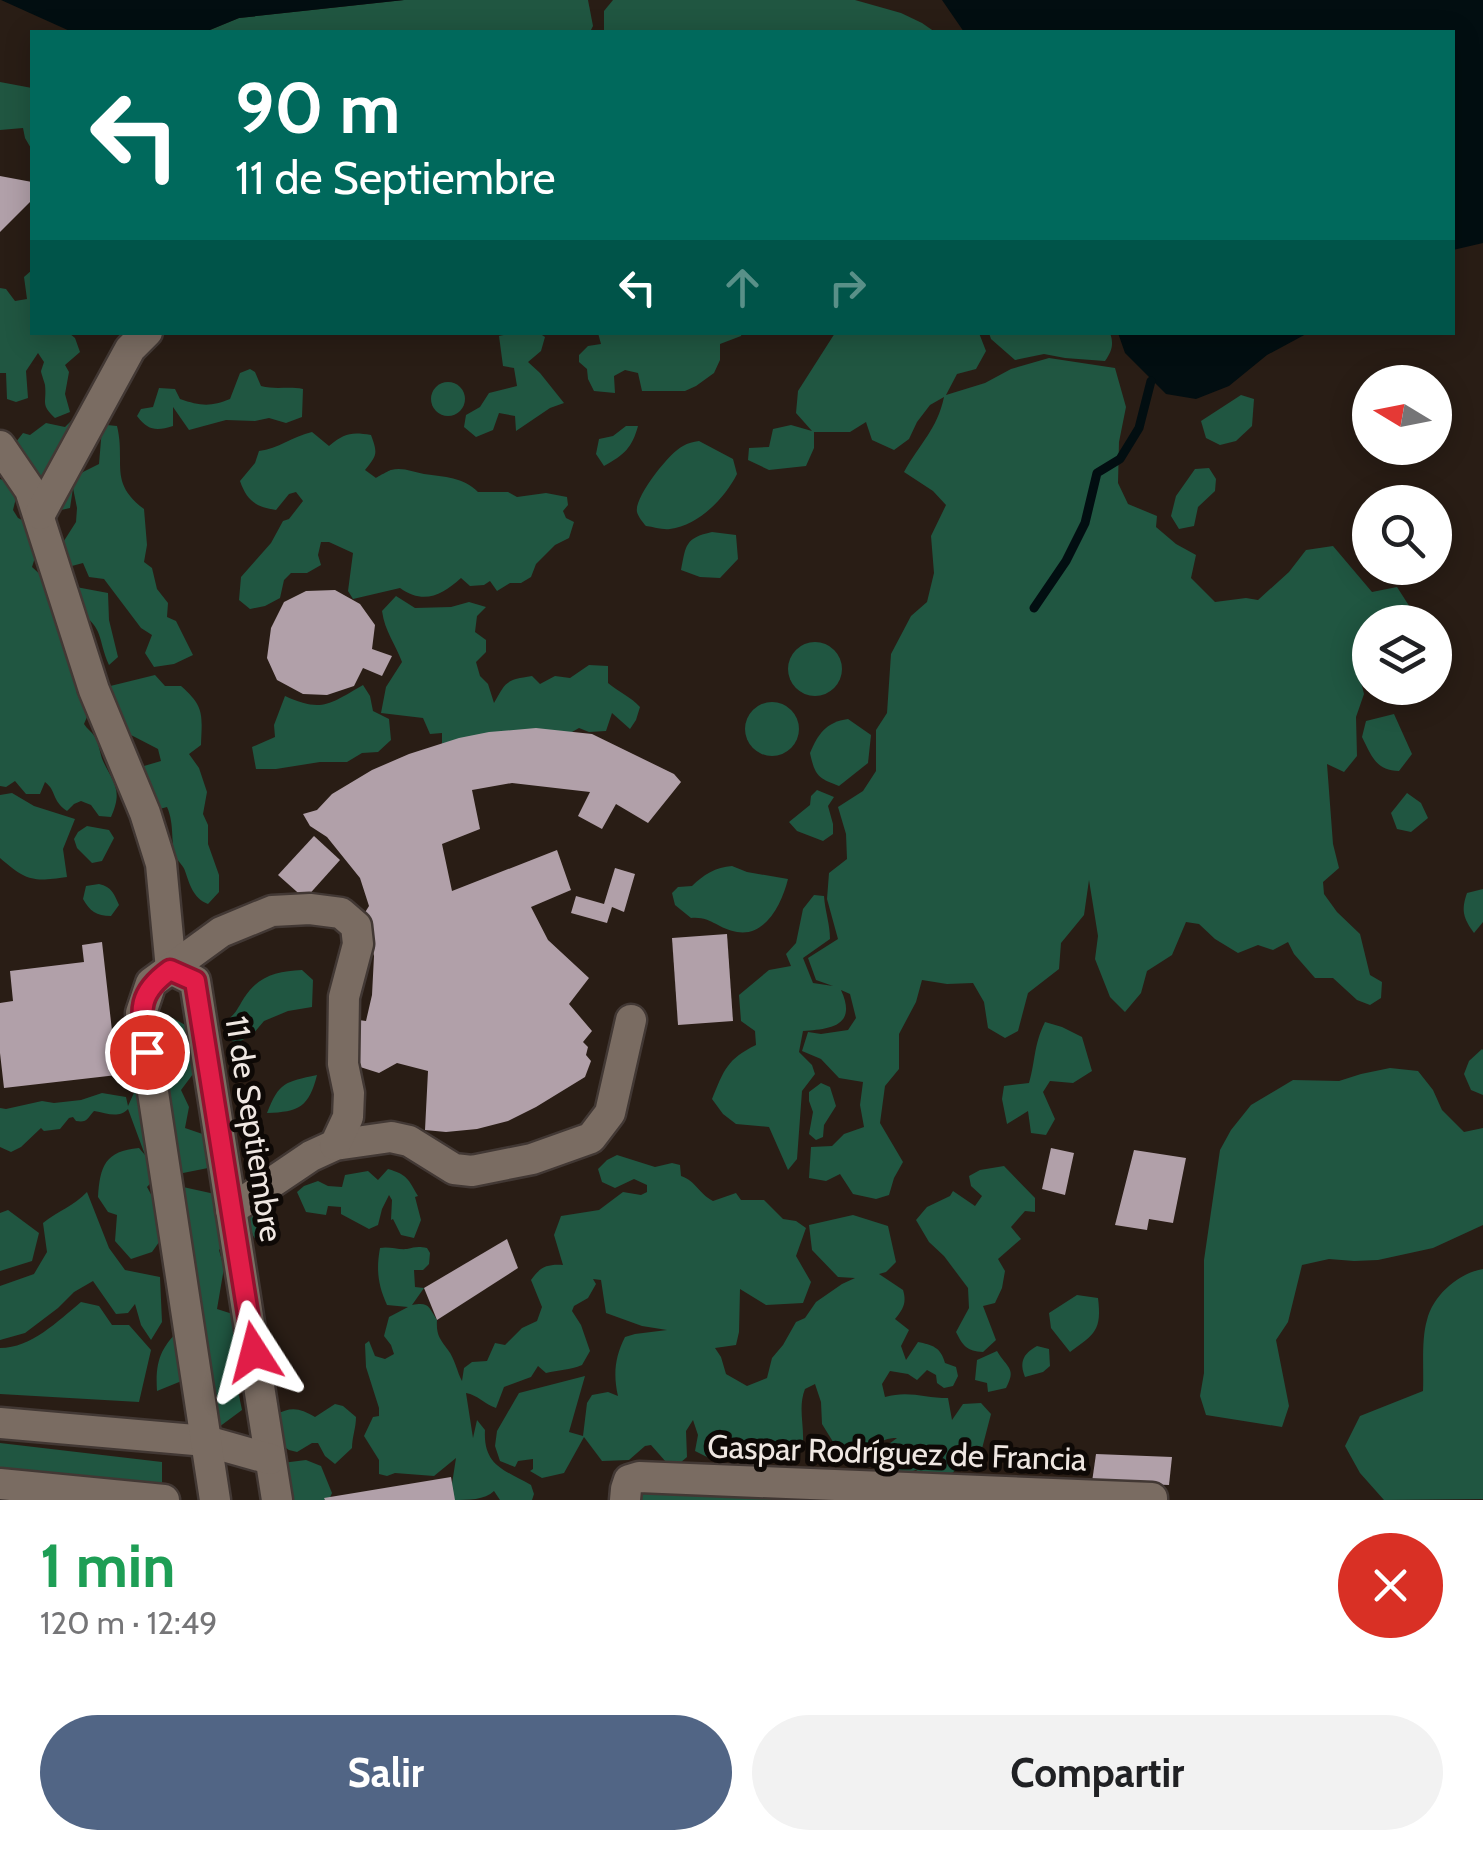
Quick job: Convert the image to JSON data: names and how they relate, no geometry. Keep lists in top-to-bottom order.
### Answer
{
  "streets": {
    "street": ["11 de Septiembre", "Gaspar Rodríguez de Francia"]
  },
  "north": "left",
  "page": {
    "turn": ["90 m", "11 de Septiembre"],
    "heading": ["1 min", "120 m · 12:49"],
    "buttons": ["Salir", "Compartir"]
  }
}
